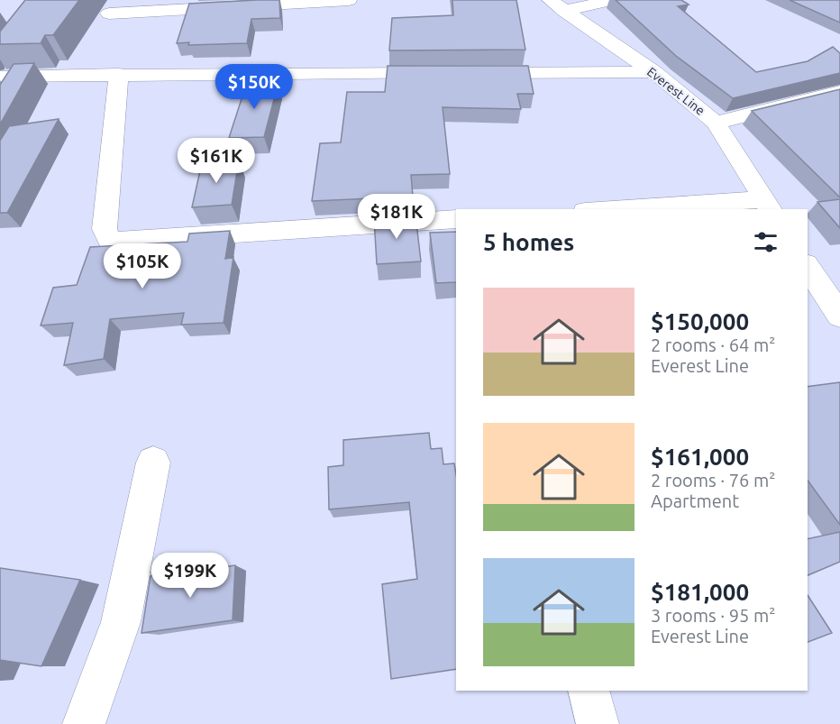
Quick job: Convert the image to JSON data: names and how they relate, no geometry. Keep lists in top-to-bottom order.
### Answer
{
  "streets": {
    "street": ["Everest Line"]
  },
  "page": {
    "price": [
      "$150K",
      "$161K",
      "$181K",
      "$105K",
      "$199K"
    ],
    "heading": "5 homes",
    "list": [
      {
        "name": "$150,000",
        "note": "2 rooms · 64 m² · Everest Line"
      },
      {
        "name": "$161,000",
        "note": "2 rooms · 76 m² · Apartment"
      },
      {
        "name": "$181,000",
        "note": "3 rooms · 95 m² · Everest Line"
      }
    ]
  }
}
